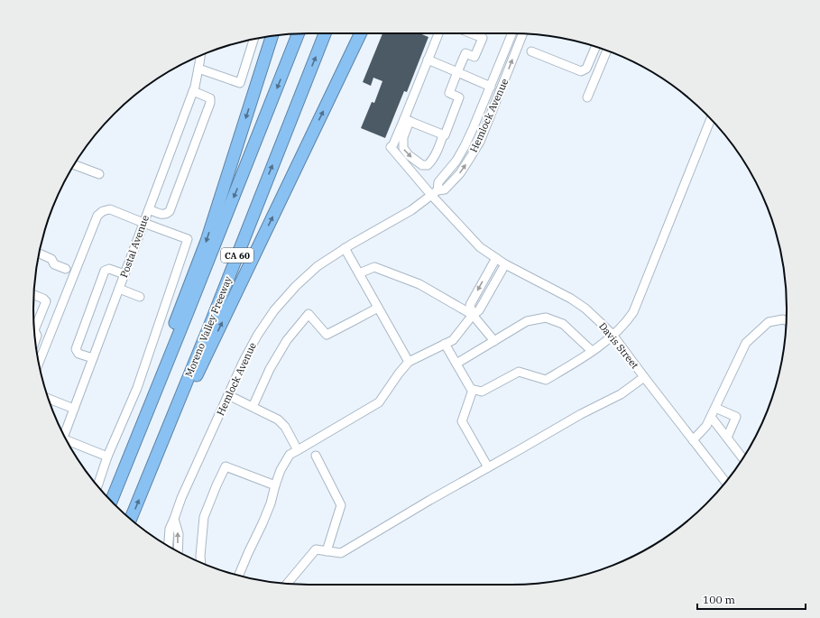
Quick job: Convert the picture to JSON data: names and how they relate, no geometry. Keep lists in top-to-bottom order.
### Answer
{
  "streets": {
    "highway": ["CA 60", "Moreno Valley Freeway"],
    "street": ["Hemlock Avenue", "Postal Avenue", "Davis Street"]
  },
  "crossings": [
    ["Hemlock Avenue", "Davis Street"]
  ],
  "scale_bar": "100 m"
}
